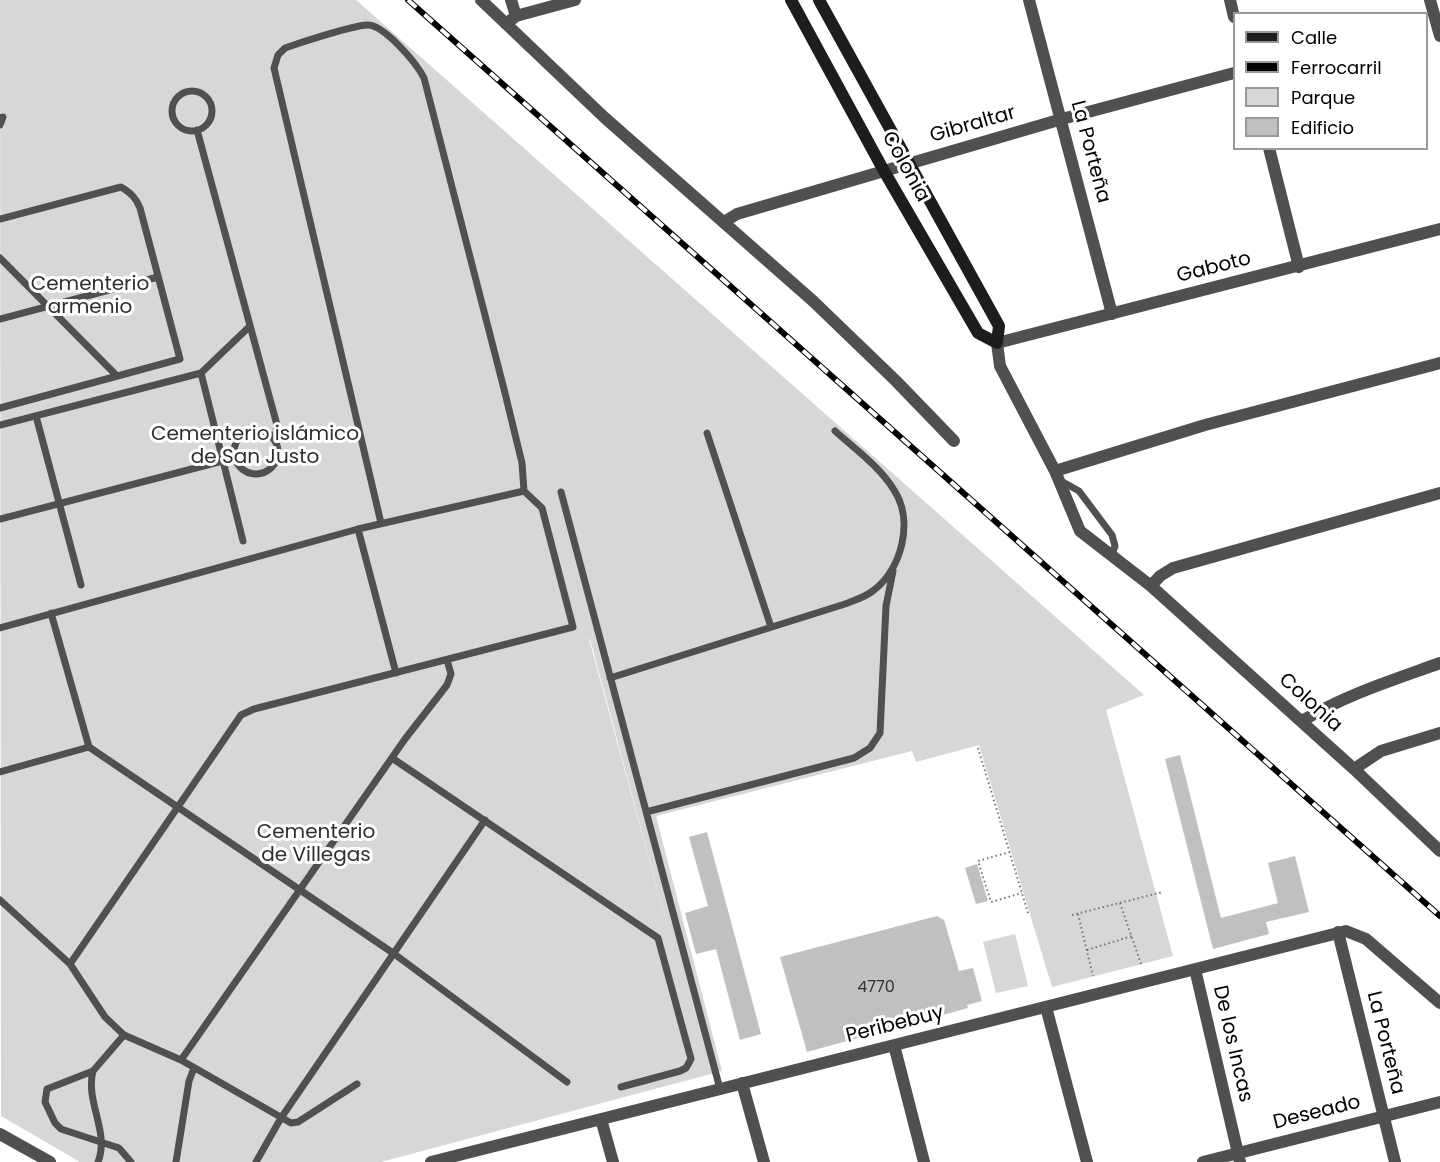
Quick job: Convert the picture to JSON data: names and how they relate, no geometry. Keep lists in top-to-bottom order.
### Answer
{
  "streets": {
    "street": [
      "Gibraltar",
      "La Porteña",
      "Colonia",
      "Gaboto",
      "Peribebuy",
      "De los Incas",
      "Deseado"
    ]
  },
  "crossings": [
    ["Gibraltar", "La Porteña"],
    ["Gibraltar", "Colonia"],
    ["La Porteña", "Gaboto"],
    ["La Porteña", "Peribebuy"],
    ["La Porteña", "Deseado"],
    ["Colonia", "Gaboto"],
    ["Peribebuy", "De los Incas"],
    ["De los Incas", "Deseado"]
  ],
  "parks": ["Cementerio armenio", "Cementerio islámico de San Justo", "Cementerio de Villegas"],
  "house_numbers": ["4770"],
  "legend": [
    "Calle",
    "Ferrocarril",
    "Parque",
    "Edificio"
  ]
}
